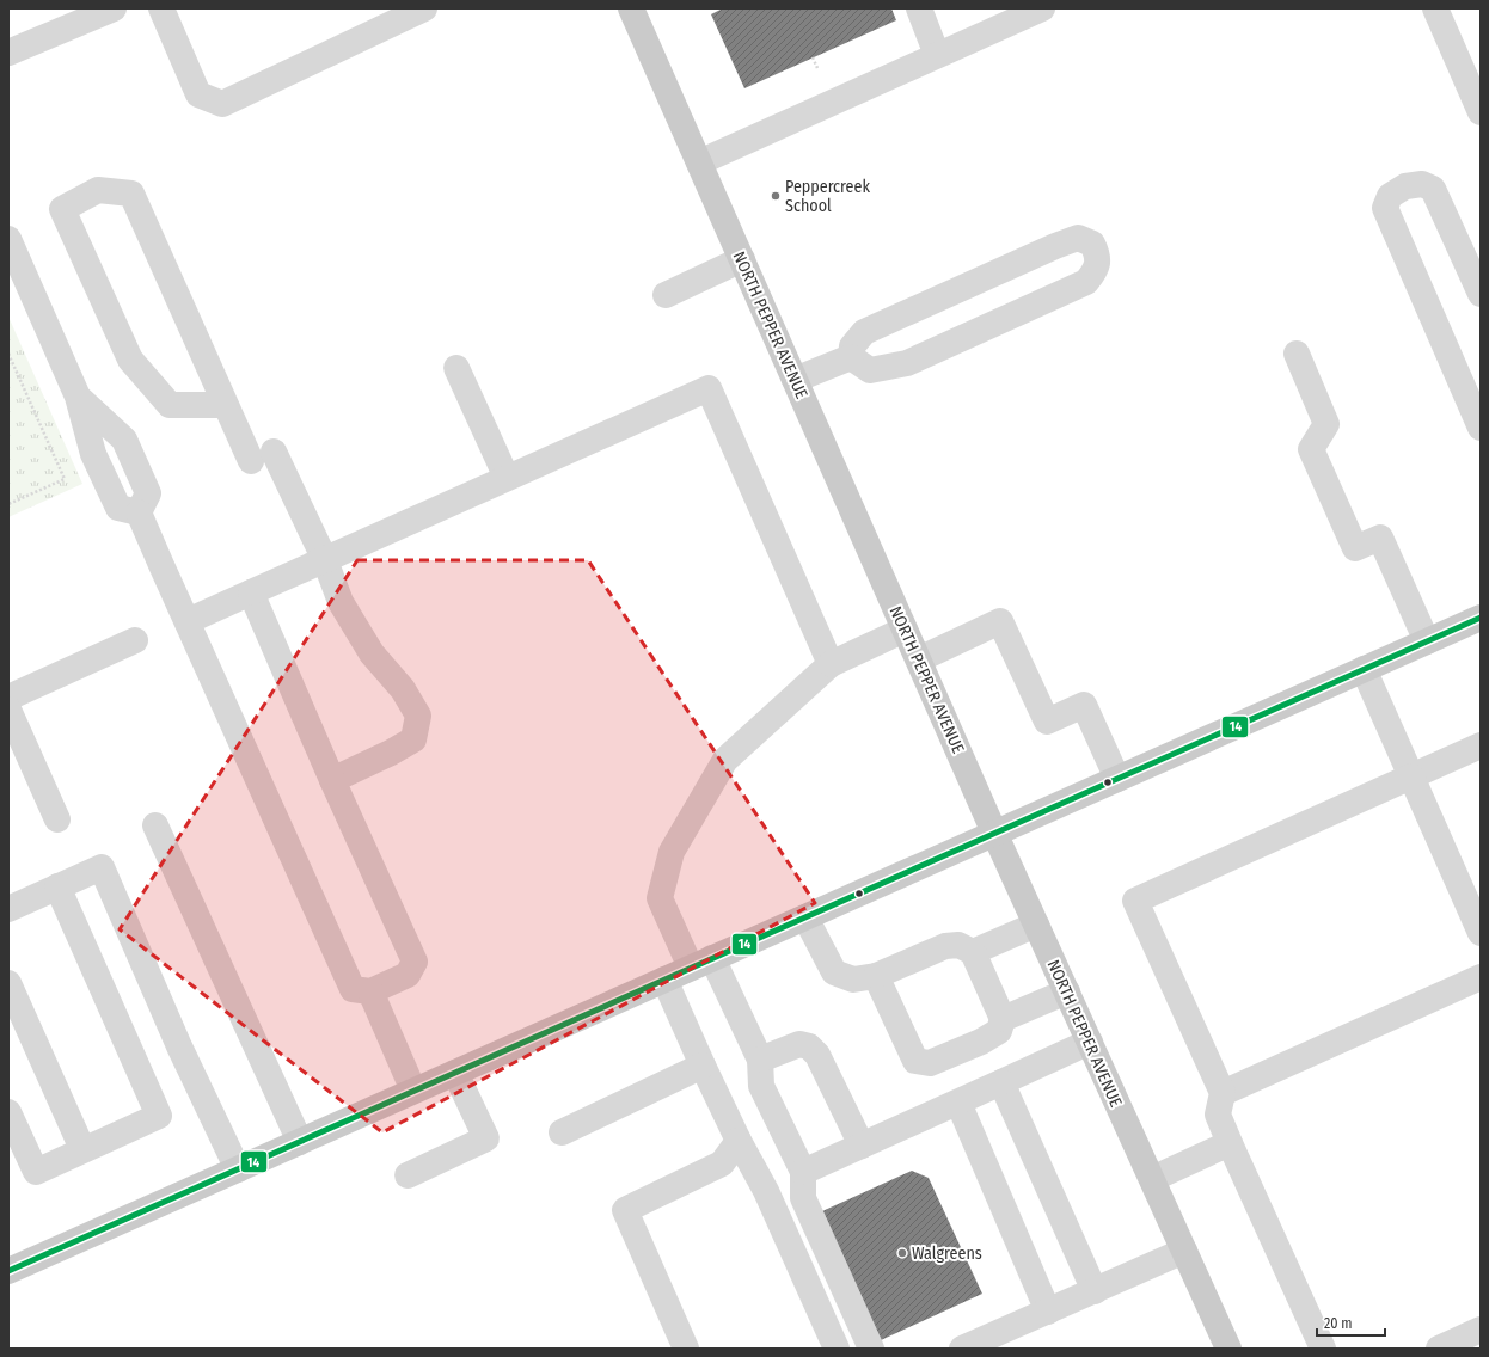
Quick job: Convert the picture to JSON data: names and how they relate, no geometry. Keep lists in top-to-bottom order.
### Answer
{
  "streets": {
    "main road": ["NORTH PEPPER AVENUE"]
  },
  "places": ["Peppercreek School", "Walgreens"],
  "lines": ["transit line 14"],
  "scale_bar": "20 m"
}
